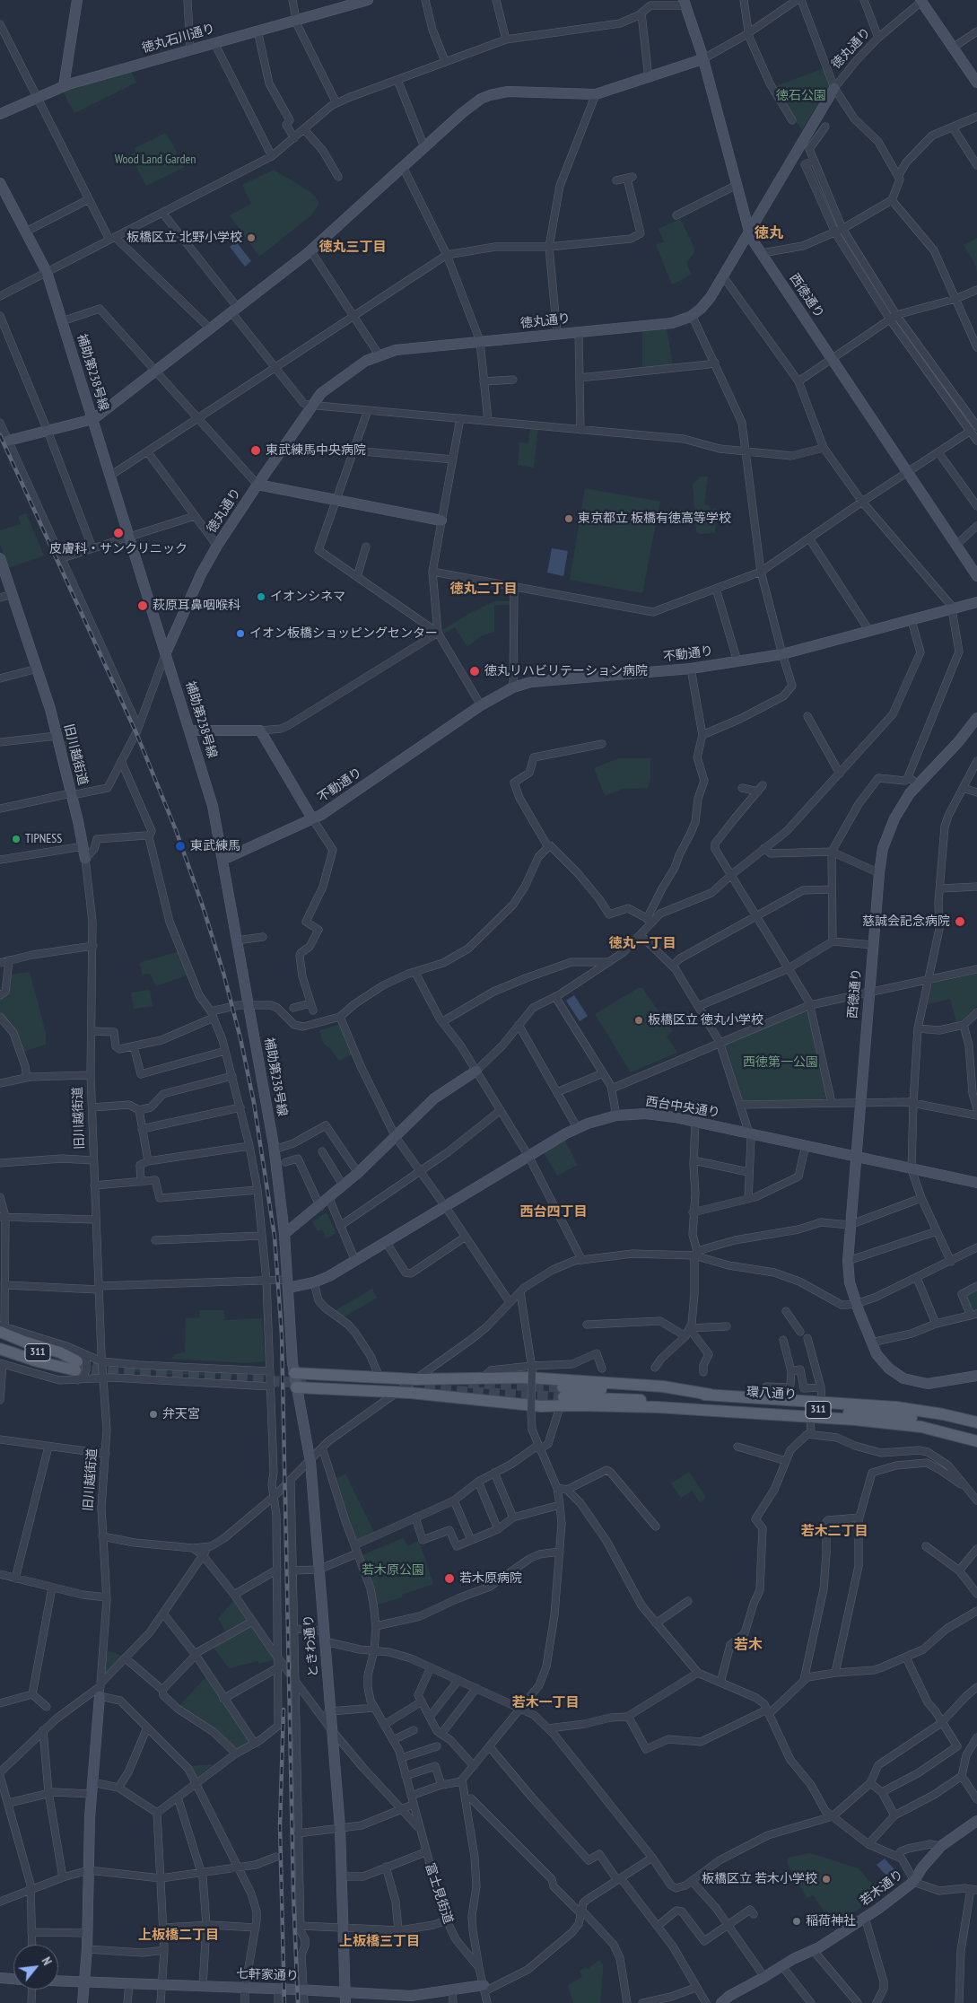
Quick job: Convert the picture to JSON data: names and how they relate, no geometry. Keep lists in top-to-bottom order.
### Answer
{
  "streets": {
    "main road": ["311", "環八通り"],
    "street": [
      "徳丸石川通り",
      "徳丸通り",
      "西徳通り",
      "補助第238号線",
      "不動通り",
      "旧川越街道",
      "西台中央通り",
      "ときわ通り",
      "若木通り",
      "富士見街道",
      "七軒家通り"
    ]
  },
  "crossings": [
    ["徳丸通り", "西徳通り"],
    ["徳丸通り", "補助第238号線"],
    ["西徳通り", "西台中央通り"],
    ["補助第238号線", "西台中央通り"],
    ["補助第238号線", "ときわ通り"],
    ["西台中央通り", "ときわ通り"],
    ["ときわ通り", "七軒家通り"],
    ["富士見街道", "七軒家通り"]
  ],
  "districts": [
    "徳丸",
    "徳丸三丁目",
    "徳丸二丁目",
    "徳丸一丁目",
    "西台四丁目",
    "若木二丁目",
    "若木",
    "若木一丁目",
    "上板橋二丁目",
    "上板橋三丁目"
  ],
  "parks": [
    "徳石公園",
    "Wood Land Garden",
    "西徳第一公園",
    "若木原公園"
  ],
  "places": [
    "板橋区立 北野小学校",
    "東武練馬中央病院",
    "東京都立 板橋有徳高等学校",
    "皮膚科・サンクリニック",
    "イオンシネマ",
    "萩原耳鼻咽喉科",
    "イオン板橋ショッピングセンター",
    "徳丸リハビリテーション病院",
    "TIPNESS",
    "東武練馬",
    "慈誠会記念病院",
    "板橋区立 徳丸小学校",
    "弁天宮",
    "若木原病院",
    "板橋区立 若木小学校",
    "稲荷神社"
  ],
  "north": "top right"
}
